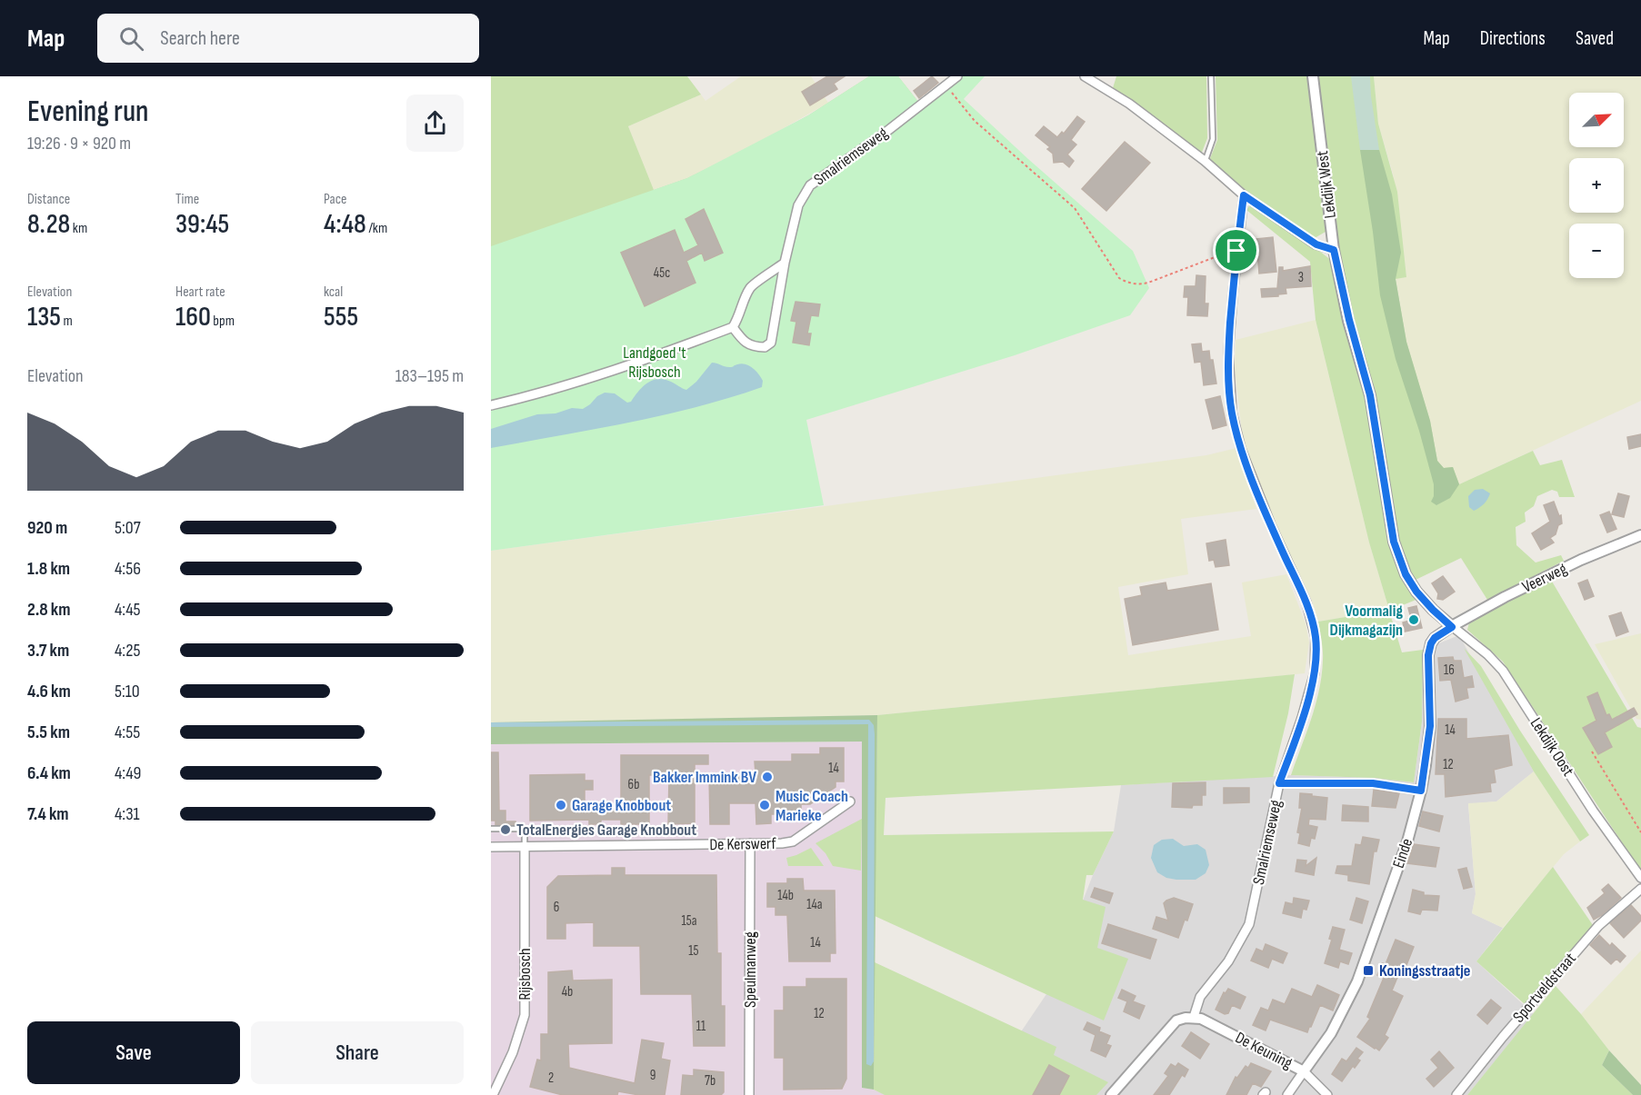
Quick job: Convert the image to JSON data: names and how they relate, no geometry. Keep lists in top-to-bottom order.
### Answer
{
  "streets": {
    "street": [
      "Smalriemseweg",
      "Lekdijk West",
      "Veerweg",
      "Lekdijk Oost",
      "De Kerswerf",
      "Einde",
      "Speulmanweg",
      "Rijsbosch",
      "Sportveldstraat",
      "De Keuning"
    ]
  },
  "crossings": [
    ["Smalriemseweg", "De Keuning"],
    ["Lekdijk West", "Veerweg"],
    ["Lekdijk West", "Lekdijk Oost"],
    ["Lekdijk West", "Einde"],
    ["Veerweg", "Lekdijk Oost"],
    ["Veerweg", "Einde"],
    ["Lekdijk Oost", "Einde"],
    ["De Kerswerf", "Speulmanweg"],
    ["De Kerswerf", "Rijsbosch"],
    ["Einde", "De Keuning"]
  ],
  "parks": ["Landgoed 't Rijsbosch"],
  "places": {
    "other": [
      "Voormalig Dijkmagazijn",
      "Bakker Immink BV",
      "Garage Knobbout",
      "Music Coach Marieke",
      "TotalEnergies Garage Knobbout"
    ],
    "transit": ["Koningsstraatje"]
  },
  "house_numbers": [
    "45c",
    "3",
    "16",
    "14",
    "12",
    "14",
    "6b",
    "14b",
    "14a",
    "6",
    "15a",
    "14",
    "15",
    "4b",
    "12",
    "11",
    "9",
    "2",
    "7b"
  ],
  "north": "top right",
  "page": {
    "header": "Map",
    "search": "Search here",
    "nav": ["Map", "Directions", "Saved"],
    "heading": ["Evening run", "19:26 · 9 × 920 m"],
    "map_buttons": ["+", "−"],
    "stats": [
      ["Distance", "8.28 km"],
      ["Time", "39:45"],
      ["Pace", "4:48 /km"],
      ["Elevation", "135 m"],
      ["Heart rate", "160 bpm"],
      ["kcal", "555"]
    ],
    "chart": ["Elevation", "183–195 m"],
    "list": [
      {
        "name": "920 m",
        "note": "5:07"
      },
      {
        "name": "1.8 km",
        "note": "4:56"
      },
      {
        "name": "2.8 km",
        "note": "4:45"
      },
      {
        "name": "3.7 km",
        "note": "4:25"
      },
      {
        "name": "4.6 km",
        "note": "5:10"
      },
      {
        "name": "5.5 km",
        "note": "4:55"
      },
      {
        "name": "6.4 km",
        "note": "4:49"
      },
      {
        "name": "7.4 km",
        "note": "4:31"
      }
    ],
    "buttons": ["Save", "Share"]
  }
}
